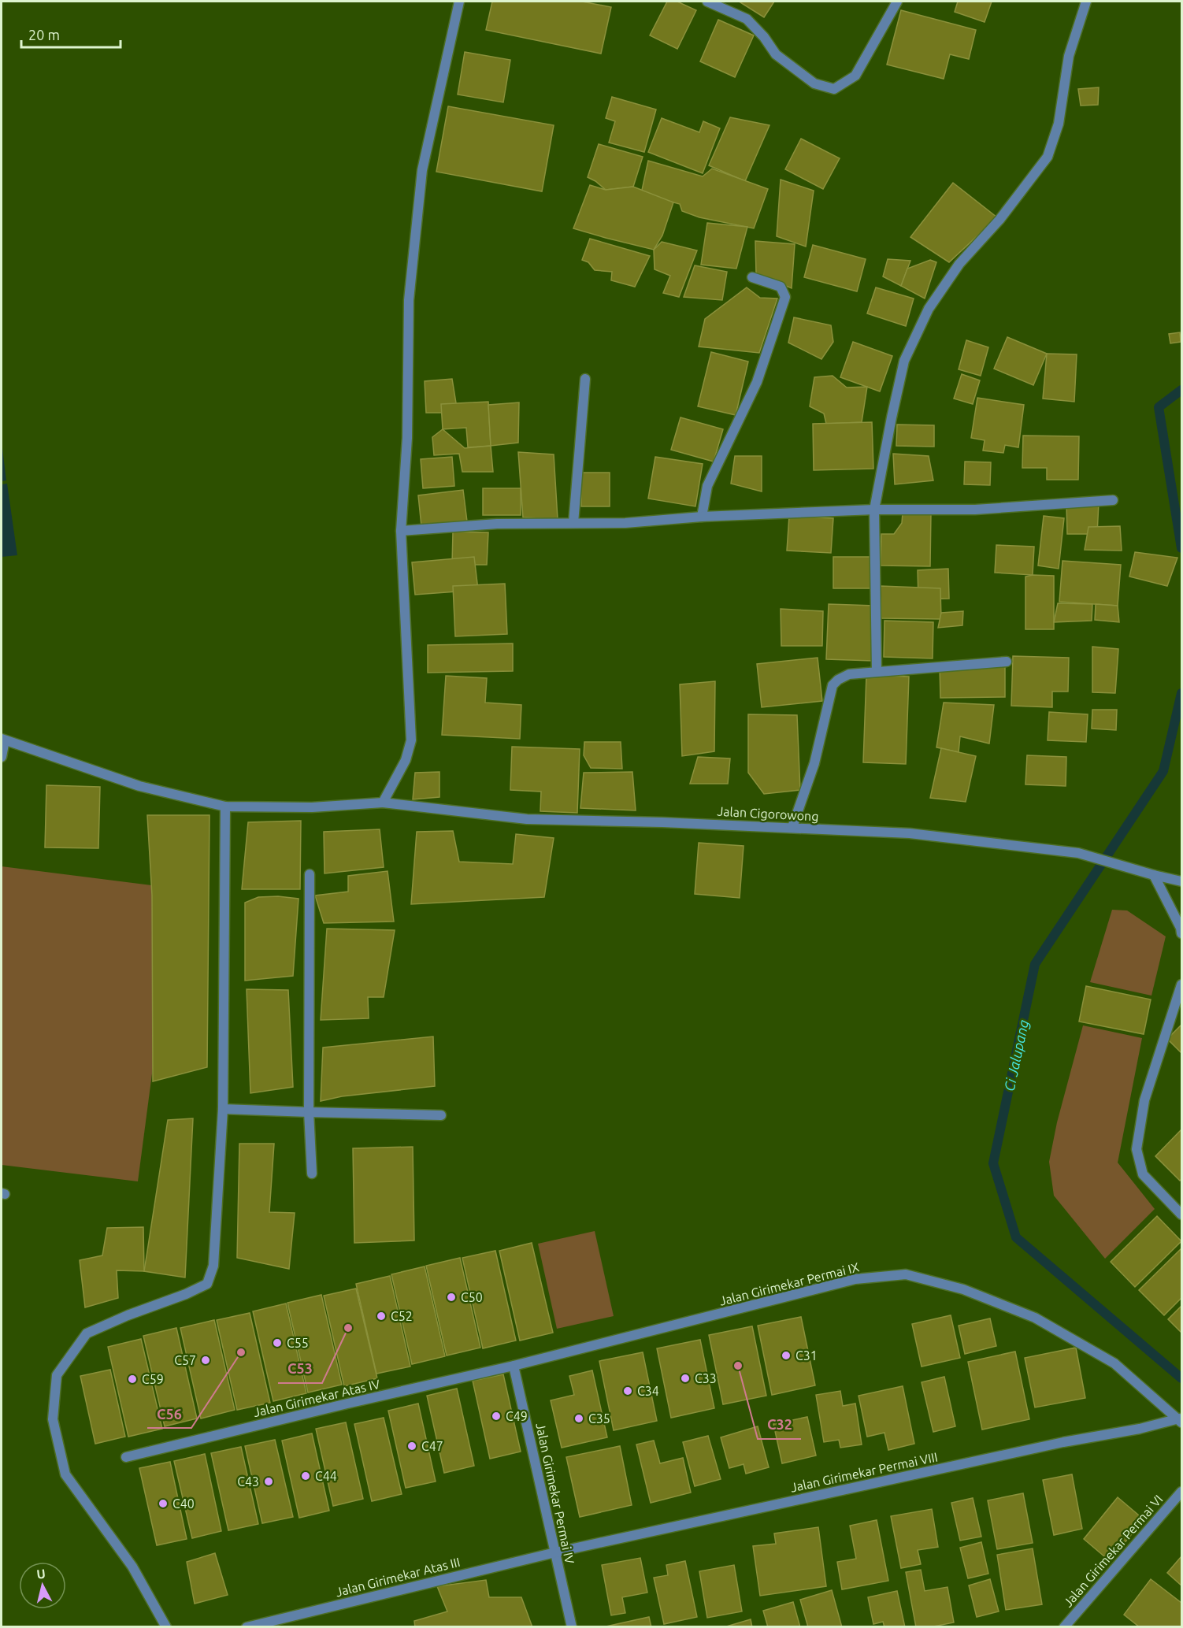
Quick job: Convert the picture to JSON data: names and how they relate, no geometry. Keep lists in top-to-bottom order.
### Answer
{
  "streets": {
    "street": [
      "Jalan Cigorowong",
      "Jalan Girimekar Permai IX",
      "Jalan Girimekar Atas IV",
      "Jalan Girimekar Permai VIII",
      "Jalan Girimekar Permai IV",
      "Jalan Girimekar Permai VI",
      "Jalan Girimekar Atas III"
    ]
  },
  "crossings": [
    ["Jalan Girimekar Permai IX", "Jalan Girimekar Atas IV"],
    ["Jalan Girimekar Permai IX", "Jalan Girimekar Permai VIII"],
    ["Jalan Girimekar Permai IX", "Jalan Girimekar Permai IV"],
    ["Jalan Girimekar Atas IV", "Jalan Girimekar Permai IV"],
    ["Jalan Girimekar Permai VIII", "Jalan Girimekar Permai IV"],
    ["Jalan Girimekar Permai VIII", "Jalan Girimekar Atas III"],
    ["Jalan Girimekar Permai IV", "Jalan Girimekar Atas III"]
  ],
  "water": ["Ci Jalupang"],
  "places": [
    "C50",
    "C52",
    "C53",
    "C55",
    "C56",
    "C31",
    "C57",
    "C32",
    "C33",
    "C59",
    "C34",
    "C49",
    "C35",
    "C47",
    "C44",
    "C43",
    "C40"
  ],
  "scale_bar": "20 m",
  "north": "top"
}
